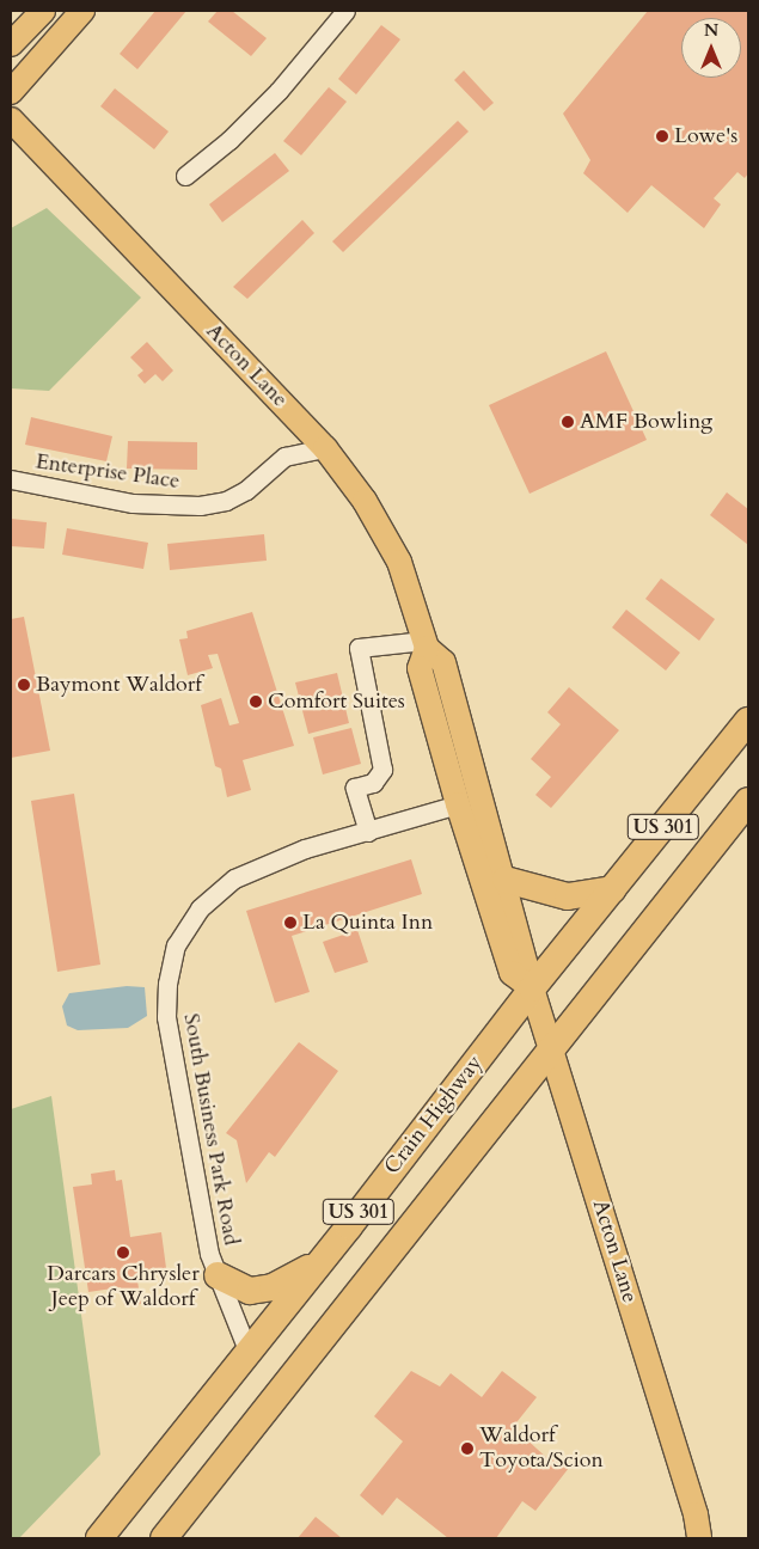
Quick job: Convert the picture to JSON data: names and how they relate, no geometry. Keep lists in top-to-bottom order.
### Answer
{
  "streets": {
    "highway": ["US 301", "Crain Highway"],
    "main road": ["Acton Lane"],
    "street": ["Enterprise Place", "South Business Park Road"]
  },
  "crossings": [
    ["Acton Lane", "Enterprise Place"],
    ["Acton Lane", "US 301"],
    ["Acton Lane", "Crain Highway"],
    ["Acton Lane", "South Business Park Road"],
    ["Crain Highway", "South Business Park Road"]
  ],
  "places": [
    "Lowe's",
    "AMF Bowling",
    "Baymont Waldorf",
    "Comfort Suites",
    "La Quinta Inn",
    "Darcars Chrysler Jeep of Waldorf",
    "Waldorf Toyota/Scion"
  ],
  "north": "top"
}
